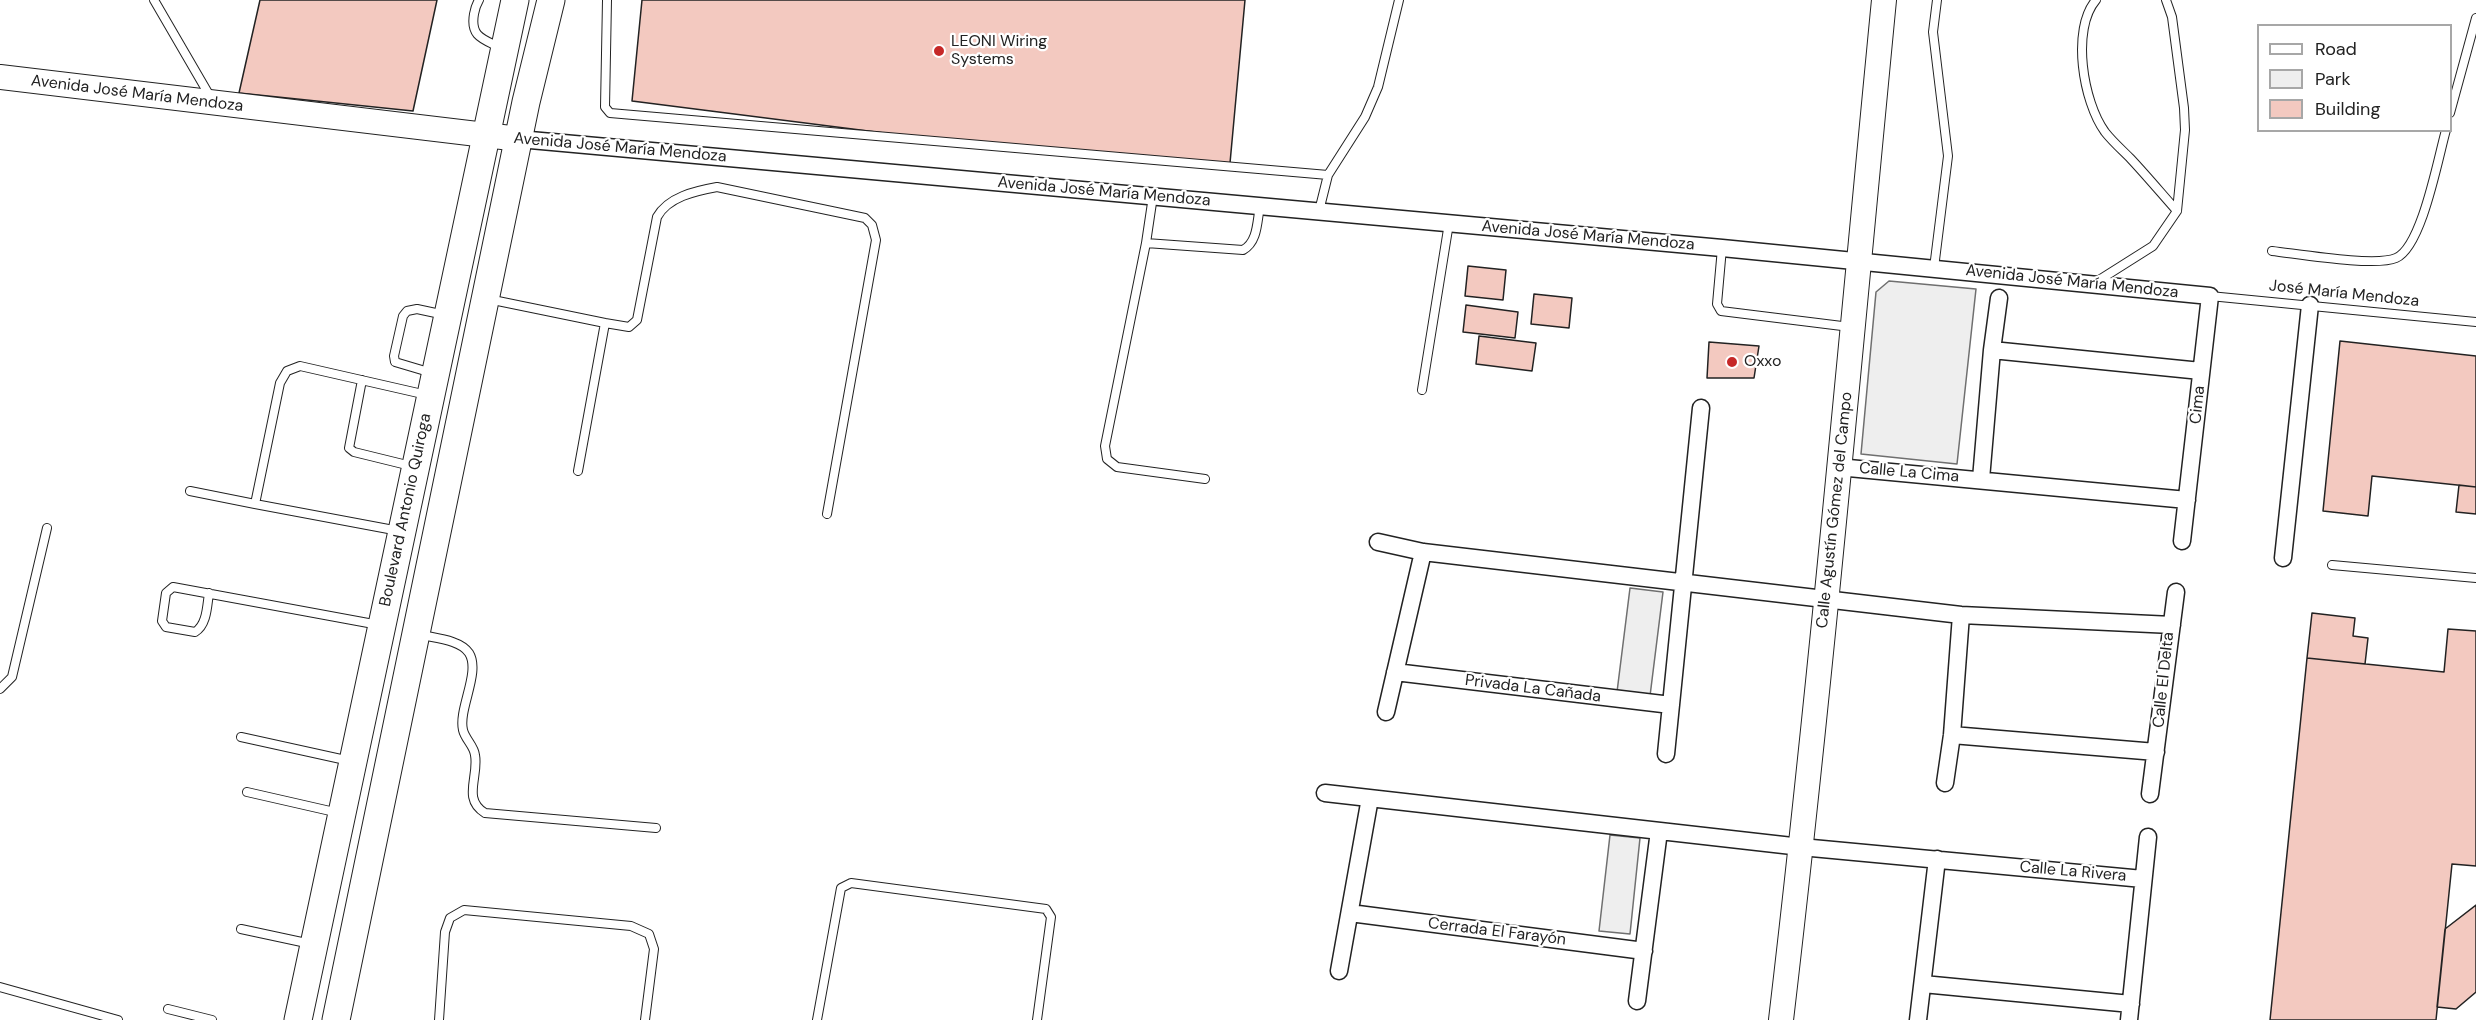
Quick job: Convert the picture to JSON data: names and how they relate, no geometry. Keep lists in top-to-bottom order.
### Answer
{
  "streets": {
    "main road": ["Boulevard Antonio Quiroga"],
    "street": [
      "Avenida José María Mendoza",
      "Cima",
      "Calle La Cima",
      "Calle Agustín Gómez del Campo",
      "Calle El Delta",
      "Privada La Cañada",
      "Calle La Rivera",
      "Cerrada El Farayón"
    ],
    "lane": ["José María Mendoza"]
  },
  "crossings": [
    ["Avenida José María Mendoza", "José María Mendoza"],
    ["Avenida José María Mendoza", "Boulevard Antonio Quiroga"],
    ["Avenida José María Mendoza", "Calle Agustín Gómez del Campo"],
    ["Calle La Cima", "Calle Agustín Gómez del Campo"],
    ["Calle Agustín Gómez del Campo", "Calle El Delta"],
    ["Calle Agustín Gómez del Campo", "Calle La Rivera"]
  ],
  "places": ["LEONI Wiring Systems", "Oxxo"],
  "legend": ["Road", "Park", "Building"]
}
